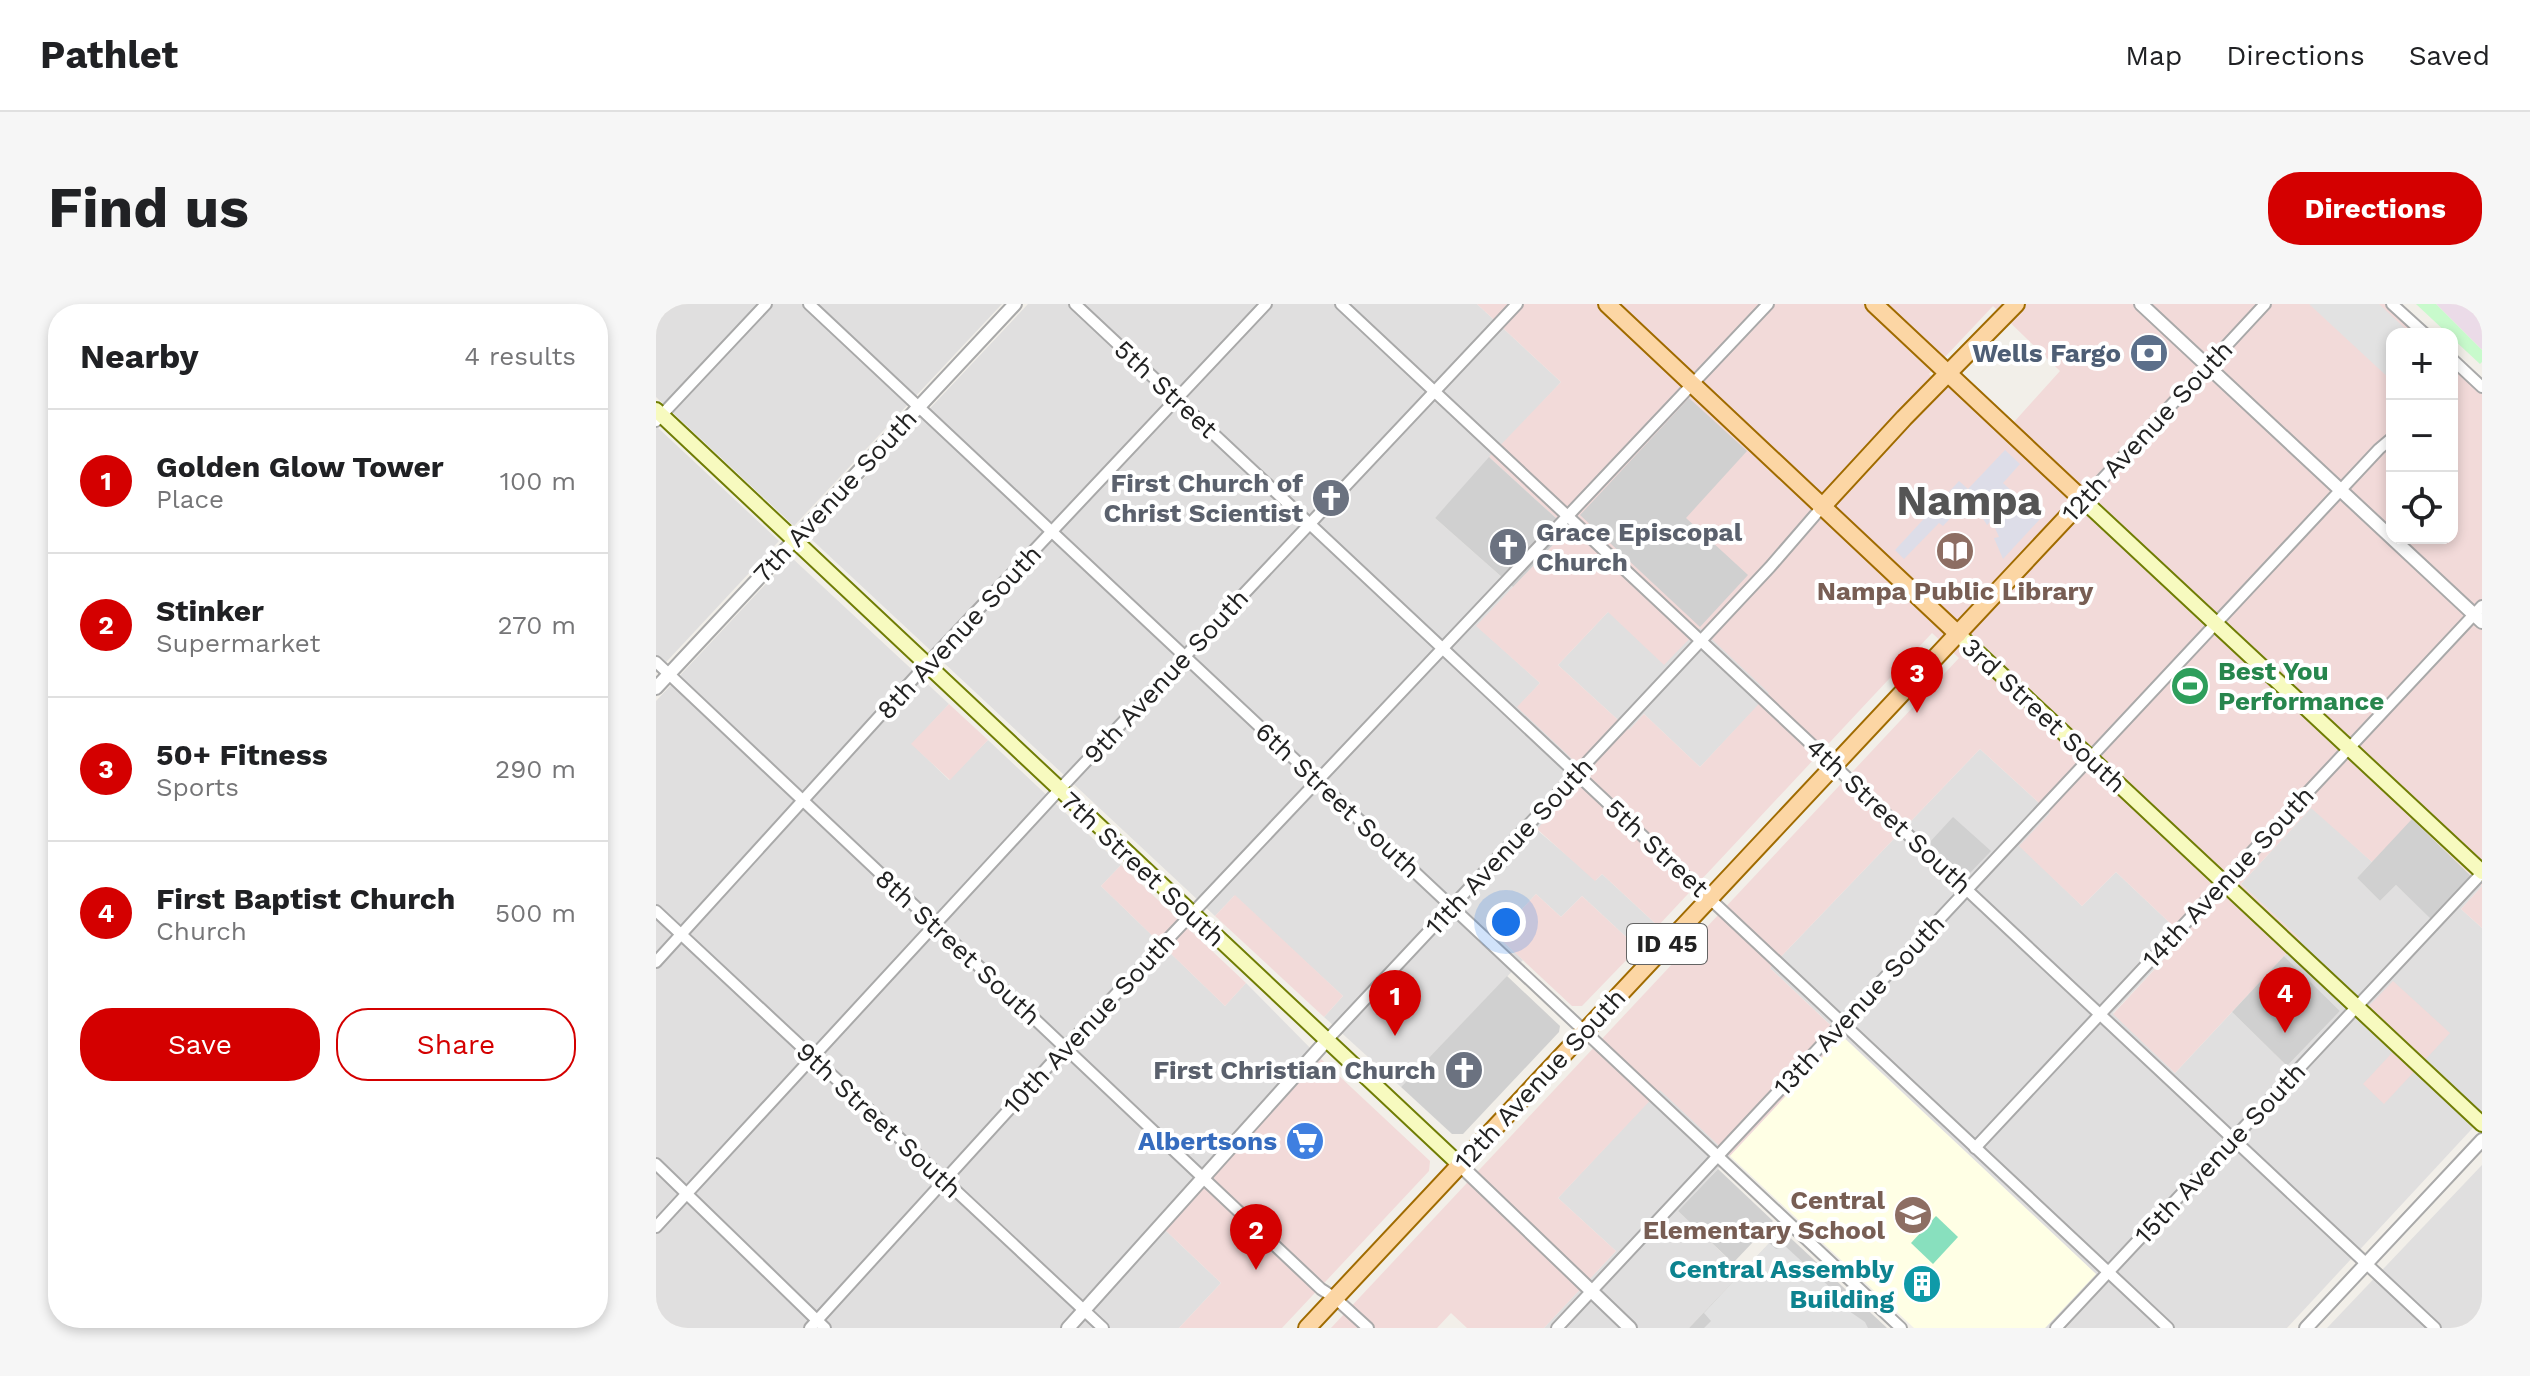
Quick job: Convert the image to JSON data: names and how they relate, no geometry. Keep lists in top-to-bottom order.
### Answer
{
  "streets": {
    "main road": [
      "12th Avenue South",
      "3rd Street South",
      "7th Street South",
      "ID 45"
    ],
    "street": [
      "5th Street",
      "7th Avenue South",
      "8th Avenue South",
      "9th Avenue South",
      "6th Street South",
      "4th Street South",
      "11th Avenue South",
      "14th Avenue South",
      "8th Street South",
      "13th Avenue South",
      "10th Avenue South",
      "9th Street South",
      "15th Avenue South"
    ]
  },
  "crossings": [
    ["5th Street", "12th Avenue South"],
    ["5th Street", "8th Avenue South"],
    ["5th Street", "9th Avenue South"],
    ["5th Street", "11th Avenue South"],
    ["5th Street", "14th Avenue South"],
    ["5th Street", "13th Avenue South"],
    ["5th Street", "10th Avenue South"],
    ["5th Street", "15th Avenue South"],
    ["12th Avenue South", "3rd Street South"],
    ["12th Avenue South", "6th Street South"],
    ["12th Avenue South", "4th Street South"],
    ["12th Avenue South", "7th Street South"],
    ["12th Avenue South", "8th Street South"],
    ["7th Avenue South", "6th Street South"],
    ["7th Avenue South", "7th Street South"],
    ["7th Avenue South", "8th Street South"],
    ["8th Avenue South", "6th Street South"],
    ["8th Avenue South", "7th Street South"],
    ["8th Avenue South", "8th Street South"],
    ["8th Avenue South", "9th Street South"],
    ["9th Avenue South", "6th Street South"],
    ["9th Avenue South", "4th Street South"],
    ["9th Avenue South", "7th Street South"],
    ["9th Avenue South", "8th Street South"],
    ["9th Avenue South", "9th Street South"],
    ["3rd Street South", "11th Avenue South"],
    ["3rd Street South", "14th Avenue South"],
    ["3rd Street South", "13th Avenue South"],
    ["3rd Street South", "10th Avenue South"],
    ["3rd Street South", "15th Avenue South"],
    ["6th Street South", "11th Avenue South"],
    ["6th Street South", "13th Avenue South"],
    ["6th Street South", "10th Avenue South"],
    ["4th Street South", "11th Avenue South"],
    ["4th Street South", "14th Avenue South"],
    ["4th Street South", "13th Avenue South"],
    ["4th Street South", "10th Avenue South"],
    ["4th Street South", "15th Avenue South"],
    ["11th Avenue South", "7th Street South"],
    ["11th Avenue South", "8th Street South"],
    ["11th Avenue South", "9th Street South"],
    ["7th Street South", "13th Avenue South"],
    ["7th Street South", "10th Avenue South"],
    ["8th Street South", "10th Avenue South"],
    ["10th Avenue South", "9th Street South"]
  ],
  "districts": ["Nampa"],
  "places": {
    "bank": ["Wells Fargo"],
    "church": ["First Church of Christ Scientist", "Grace Episcopal Church", "First Christian Church"],
    "library": ["Nampa Public Library"],
    "sports": ["Best You Performance"],
    "supermarket": ["Albertsons"],
    "school or university": ["Central Elementary School"],
    "building": ["Central Assembly Building"]
  },
  "page": {
    "header": "Pathlet",
    "nav": ["Map", "Directions", "Saved"],
    "buttons": [
      "Directions",
      ["Save", "Share"]
    ],
    "title": "Find us",
    "heading": ["Nearby", "4 results"],
    "map_buttons": ["+", "−"],
    "list": [
      {
        "mark": "1",
        "name": "Golden Glow Tower",
        "note": "Place",
        "value": "100 m"
      },
      {
        "mark": "2",
        "name": "Stinker",
        "note": "Supermarket",
        "value": "270 m"
      },
      {
        "mark": "3",
        "name": "50+ Fitness",
        "note": "Sports",
        "value": "290 m"
      },
      {
        "mark": "4",
        "name": "First Baptist Church",
        "note": "Church",
        "value": "500 m"
      }
    ],
    "pins": [
      "3",
      "4",
      "1",
      "2"
    ]
  }
}
